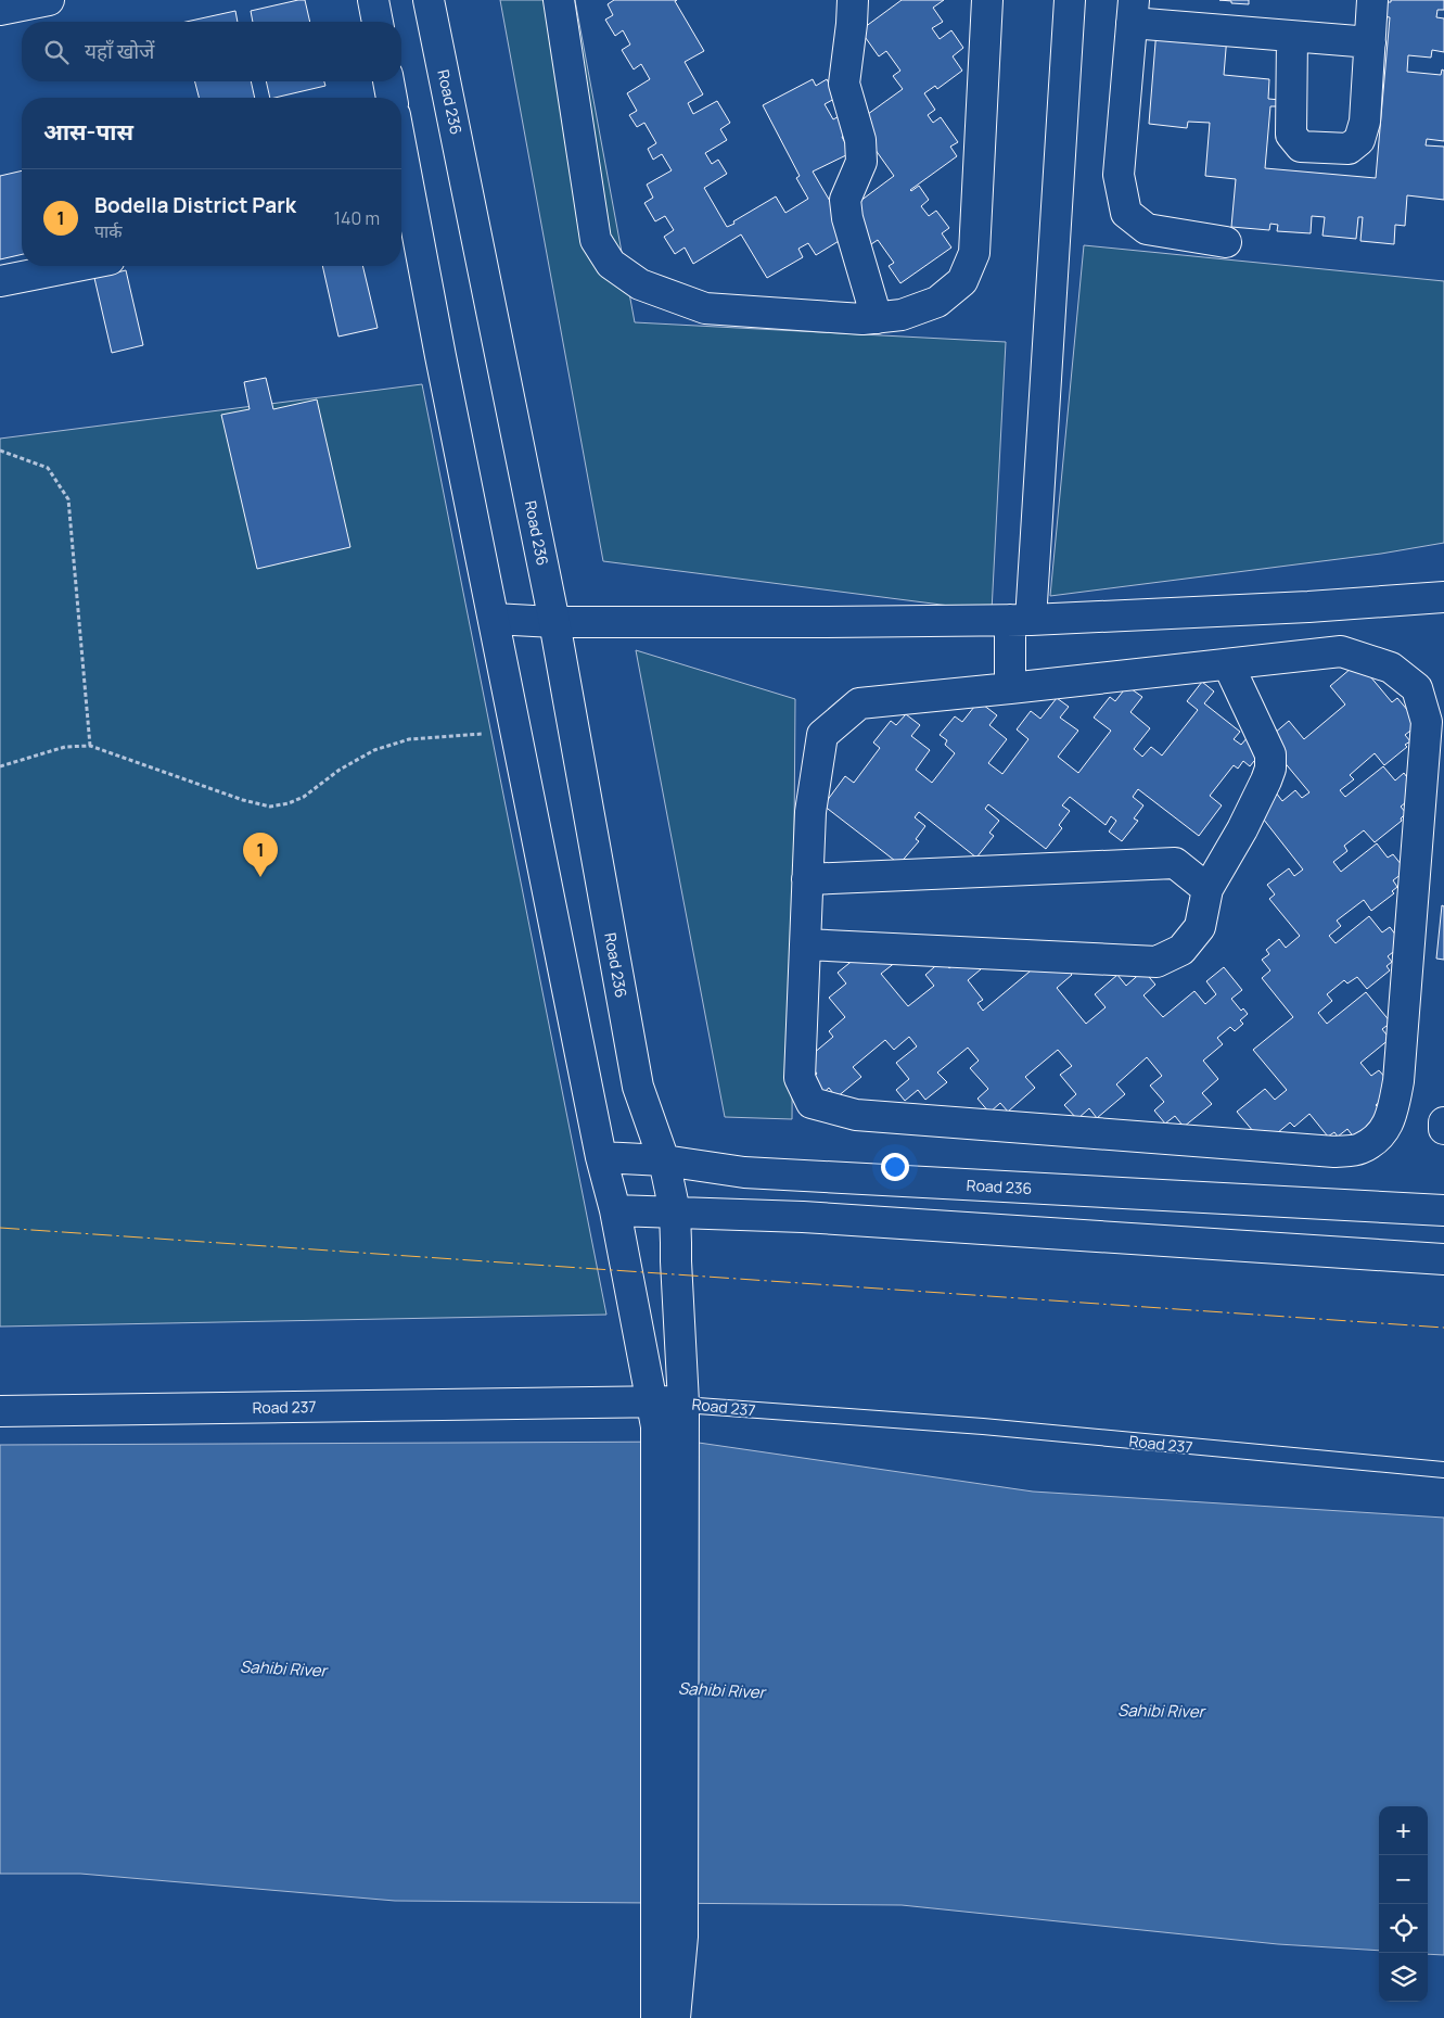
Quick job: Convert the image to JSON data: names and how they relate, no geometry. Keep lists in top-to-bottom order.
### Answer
{
  "streets": {
    "street": ["Road 236", "Road 237"]
  },
  "water": ["Sahibi River"],
  "page": {
    "search": "यहाँ खोजें",
    "heading": "आस-पास",
    "list": [
      {
        "mark": "1",
        "name": "Bodella District Park",
        "note": "पार्क",
        "value": "140 m"
      }
    ],
    "pins": "1",
    "map_buttons": ["+", "−"]
  }
}
